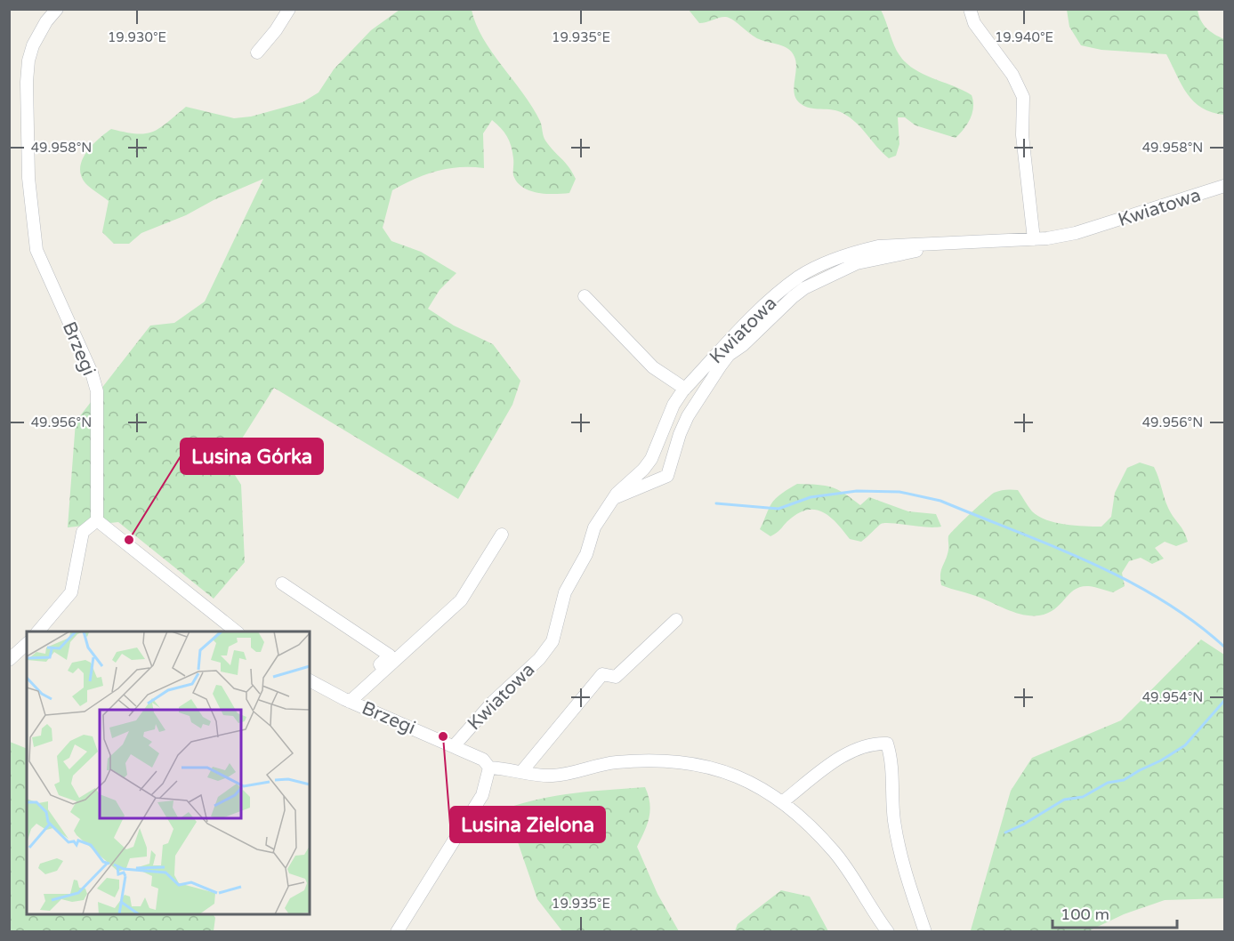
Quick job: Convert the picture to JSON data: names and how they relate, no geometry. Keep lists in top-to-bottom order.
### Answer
{
  "streets": {
    "street": ["Kwiatowa", "Brzegi"]
  },
  "crossings": [
    ["Kwiatowa", "Brzegi"]
  ],
  "places": ["Lusina Górka", "Lusina Zielona"],
  "scale_bar": "100 m",
  "coordinates": [
    "19.930°E",
    "19.935°E",
    "19.940°E",
    "49.958°N",
    "49.956°N",
    "49.954°N"
  ]
}
